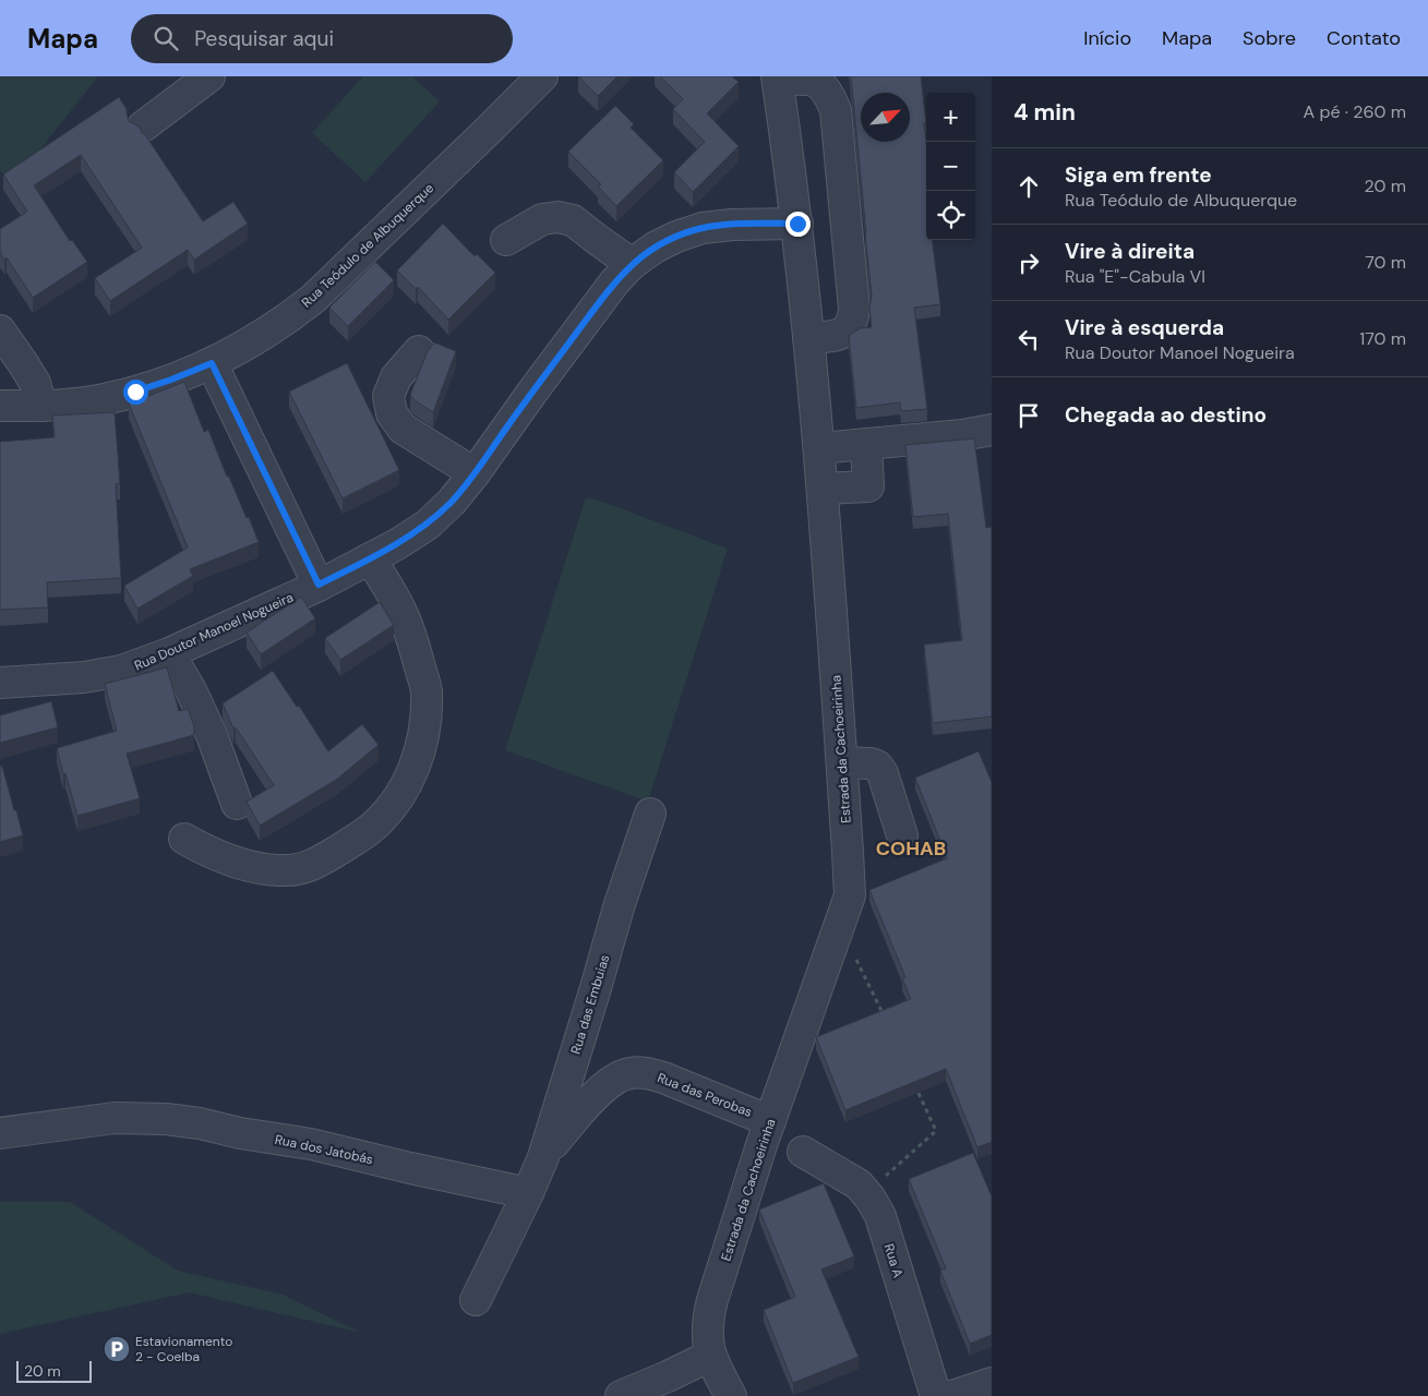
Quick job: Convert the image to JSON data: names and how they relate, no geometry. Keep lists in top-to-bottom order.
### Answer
{
  "streets": {
    "street": [
      "Rua Teódulo de Albuquerque",
      "Rua Doutor Manoel Nogueira",
      "Estrada da Cachoeirinha",
      "Rua das Embuias",
      "Rua das Perobas",
      "Rua dos Jatobás",
      "Rua A"
    ]
  },
  "crossings": [
    ["Rua Doutor Manoel Nogueira", "Estrada da Cachoeirinha"],
    ["Estrada da Cachoeirinha", "Rua das Perobas"],
    ["Rua das Embuias", "Rua das Perobas"],
    ["Rua das Embuias", "Rua dos Jatobás"]
  ],
  "districts": ["COHAB"],
  "places": {
    "parking": ["Estavionamento 2 - Coelba"]
  },
  "scale_bar": "20 m",
  "north": "top right",
  "page": {
    "header": "Mapa",
    "search": "Pesquisar aqui",
    "nav": [
      "Início",
      "Mapa",
      "Sobre",
      "Contato"
    ],
    "heading": ["4 min", "A pé · 260 m"],
    "map_buttons": ["+", "−"],
    "list": [
      ["Siga em frente", "Rua Teódulo de Albuquerque", "20 m"],
      ["Vire à direita", "Rua \"E\"-Cabula VI", "70 m"],
      ["Vire à esquerda", "Rua Doutor Manoel Nogueira", "170 m"],
      "Chegada ao destino"
    ],
    "scale": "20 m"
  }
}
